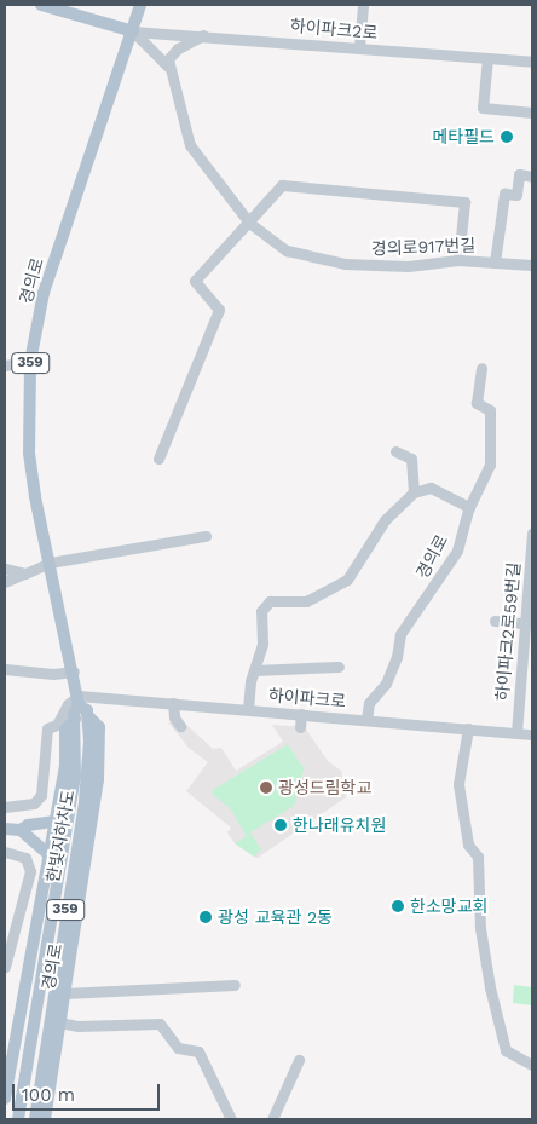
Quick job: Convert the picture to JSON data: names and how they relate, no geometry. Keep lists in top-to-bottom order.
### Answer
{
  "streets": {
    "main road": ["경의로", "359", "한빛지하차도"],
    "street": [
      "하이파크2로",
      "경의로917번길",
      "하이파크2로59번길",
      "하이파크로"
    ]
  },
  "crossings": [
    ["하이파크2로", "경의로"],
    ["경의로", "하이파크로"],
    ["경의로", "한빛지하차도"],
    ["하이파크2로59번길", "하이파크로"]
  ],
  "places": [
    "메타필드",
    "광성드림학교",
    "한나래유치원",
    "한소망교회",
    "광성 교육관 2동"
  ],
  "scale_bar": "100 m"
}
